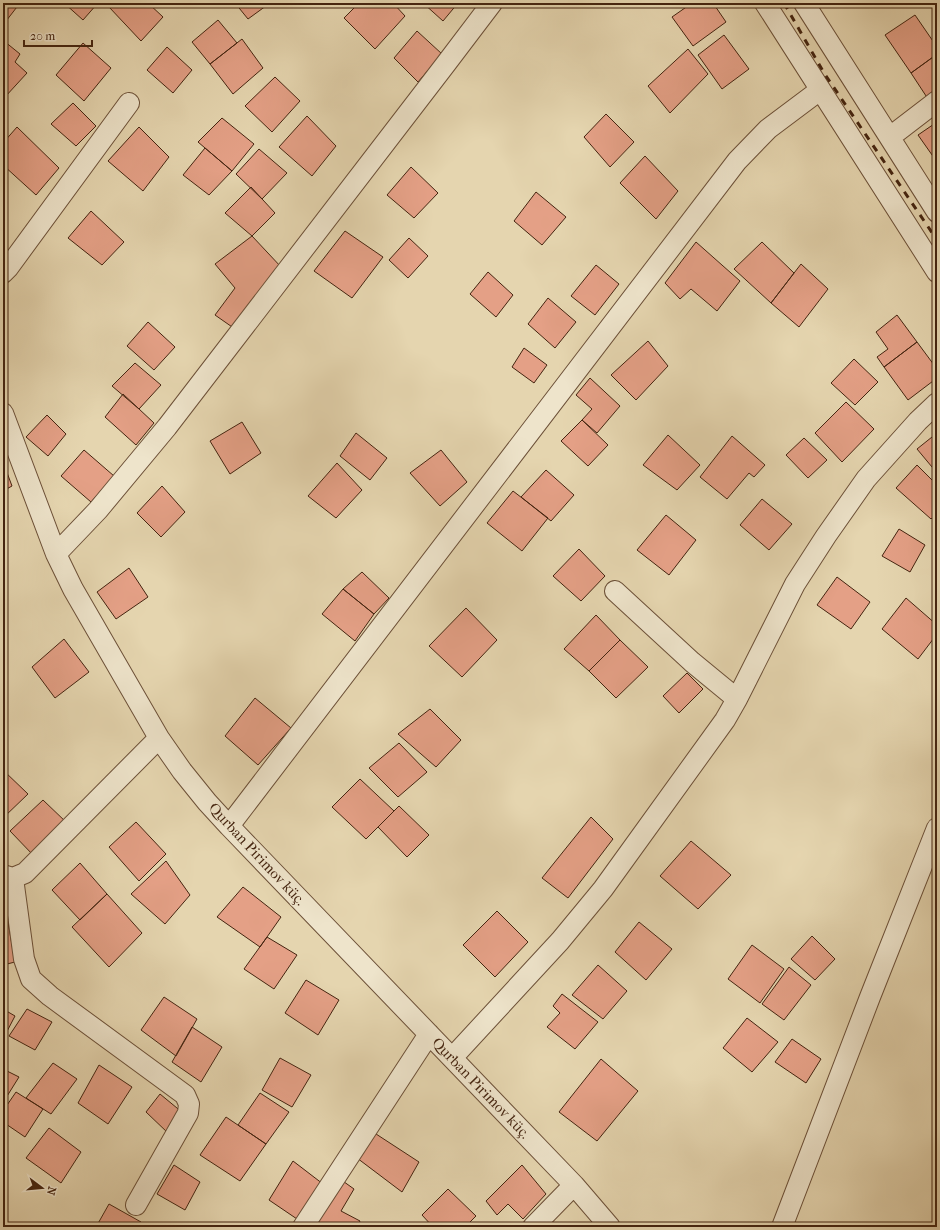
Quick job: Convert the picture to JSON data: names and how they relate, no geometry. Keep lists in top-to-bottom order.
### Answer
{
  "streets": {
    "street": ["Qurban Pirimov küç."]
  },
  "scale_bar": "20 m",
  "north": "right"
}
